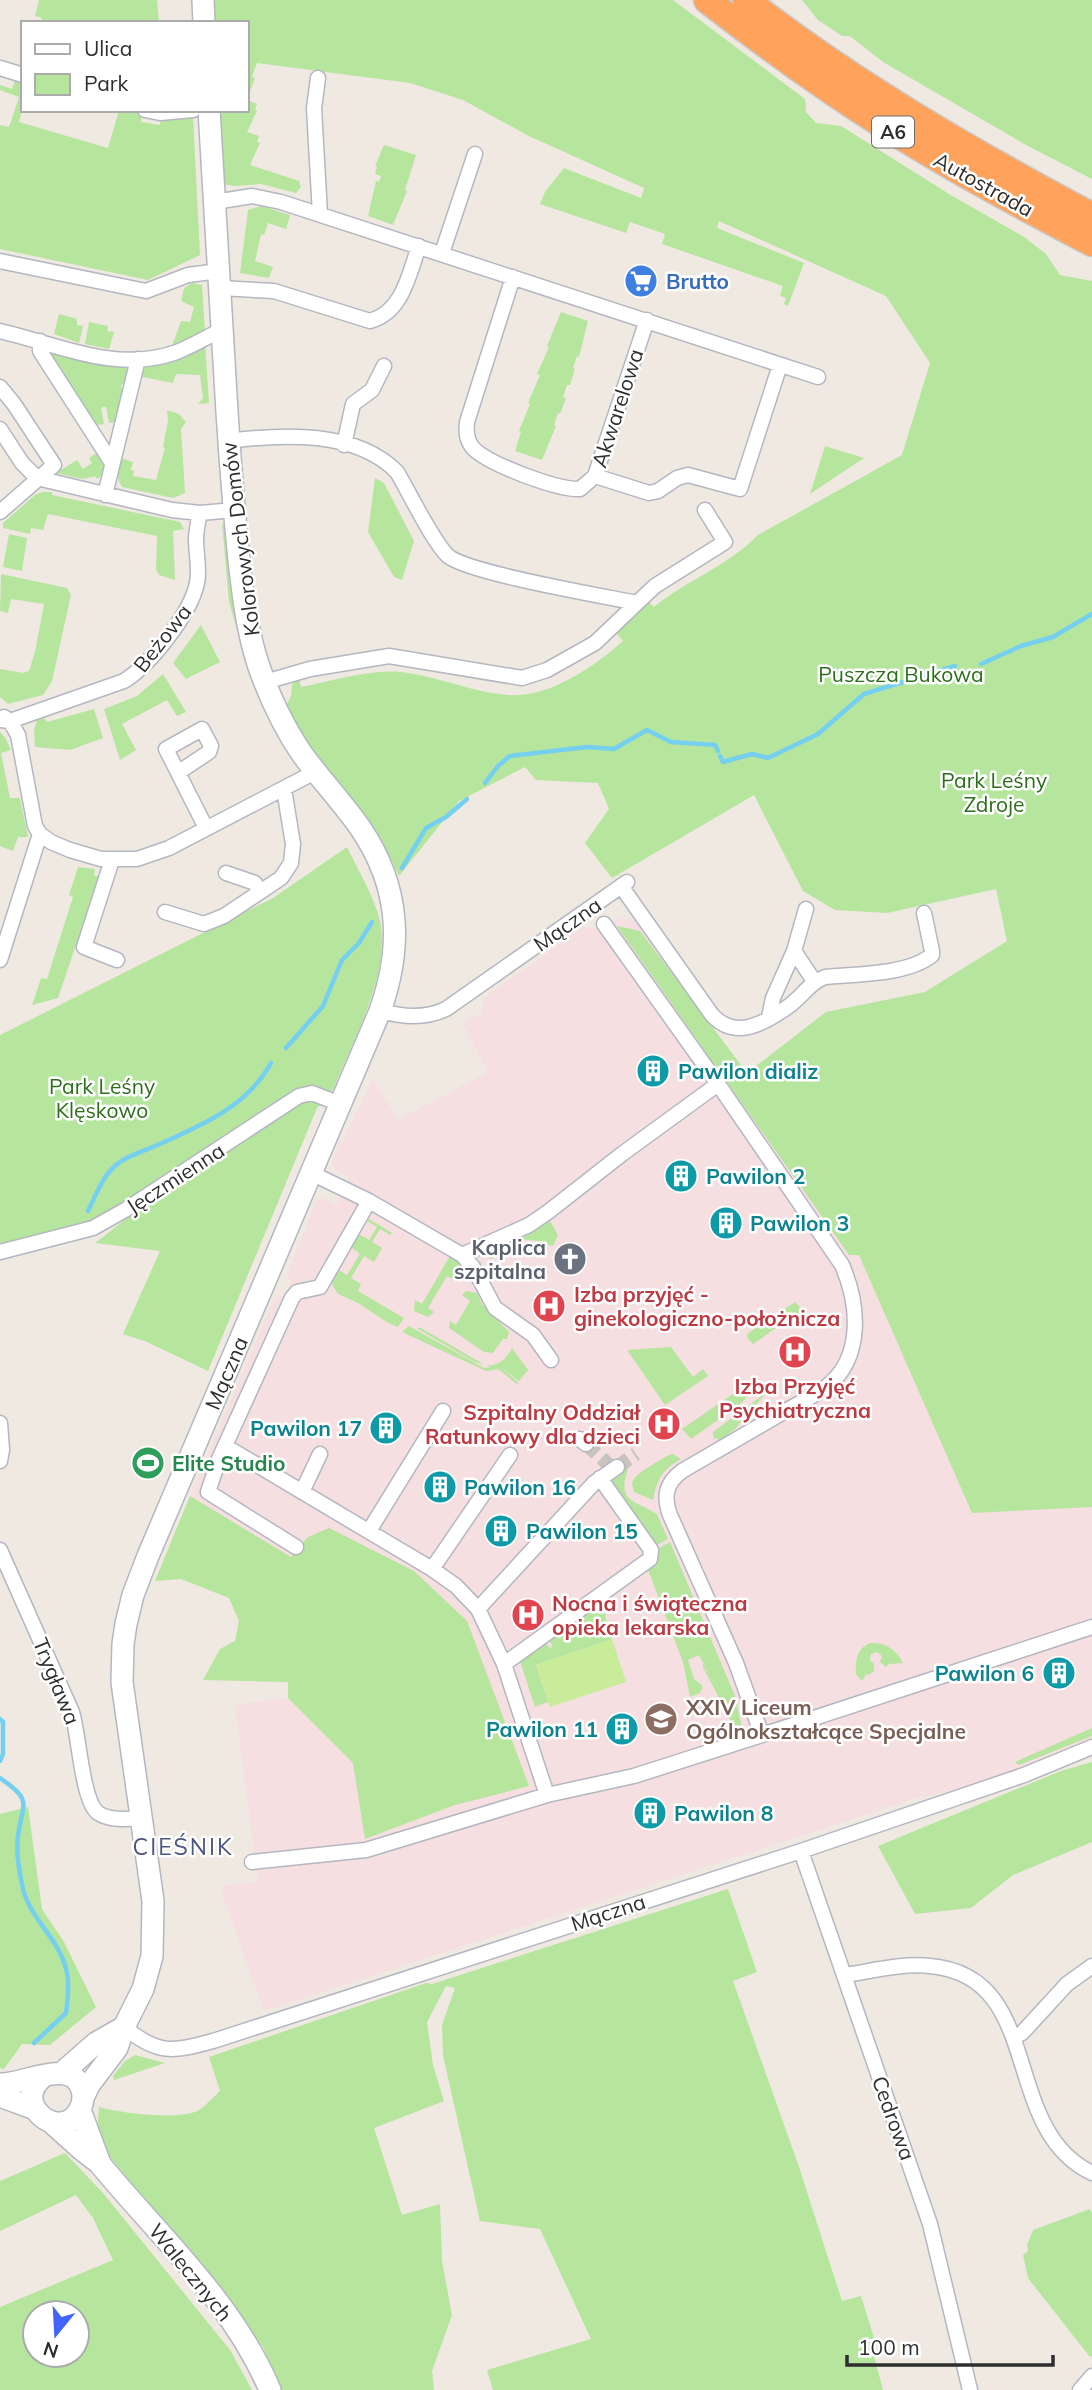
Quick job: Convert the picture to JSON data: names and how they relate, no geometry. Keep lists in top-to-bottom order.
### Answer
{
  "streets": {
    "highway": ["A6", "Autostrada"],
    "street": [
      "Akwarelowa",
      "Kolorowych Domów",
      "Beżowa",
      "Mączna",
      "Jęczmienna",
      "Trygława",
      "Cedrowa",
      "Walecznych"
    ]
  },
  "crossings": [
    ["Kolorowych Domów", "Mączna"],
    ["Mączna", "Jęczmienna"],
    ["Mączna", "Trygława"],
    ["Mączna", "Cedrowa"],
    ["Mączna", "Walecznych"]
  ],
  "districts": ["CIEŚNIK"],
  "parks": ["Puszcza Bukowa", "Park Leśny Zdroje", "Park Leśny Klęskowo"],
  "places": {
    "supermarket": ["Brutto"],
    "building": [
      "Pawilon dializ",
      "Pawilon 2",
      "Pawilon 3",
      "Pawilon 17",
      "Pawilon 16",
      "Pawilon 15",
      "Pawilon 6",
      "Pawilon 11",
      "Pawilon 8"
    ],
    "church": ["Kaplica szpitalna"],
    "hospital": [
      "Izba przyjęć - ginekologiczno-położnicza",
      "Izba Przyjęć Psychiatryczna",
      "Szpitalny Oddział Ratunkowy dla dzieci",
      "Nocna i świąteczna opieka lekarska"
    ],
    "sports": ["Elite Studio"],
    "school or university": ["XXIV Liceum Ogólnokształcące Specjalne"]
  },
  "legend": ["Ulica", "Park"],
  "scale_bar": "100 m",
  "north": "bottom"
}
